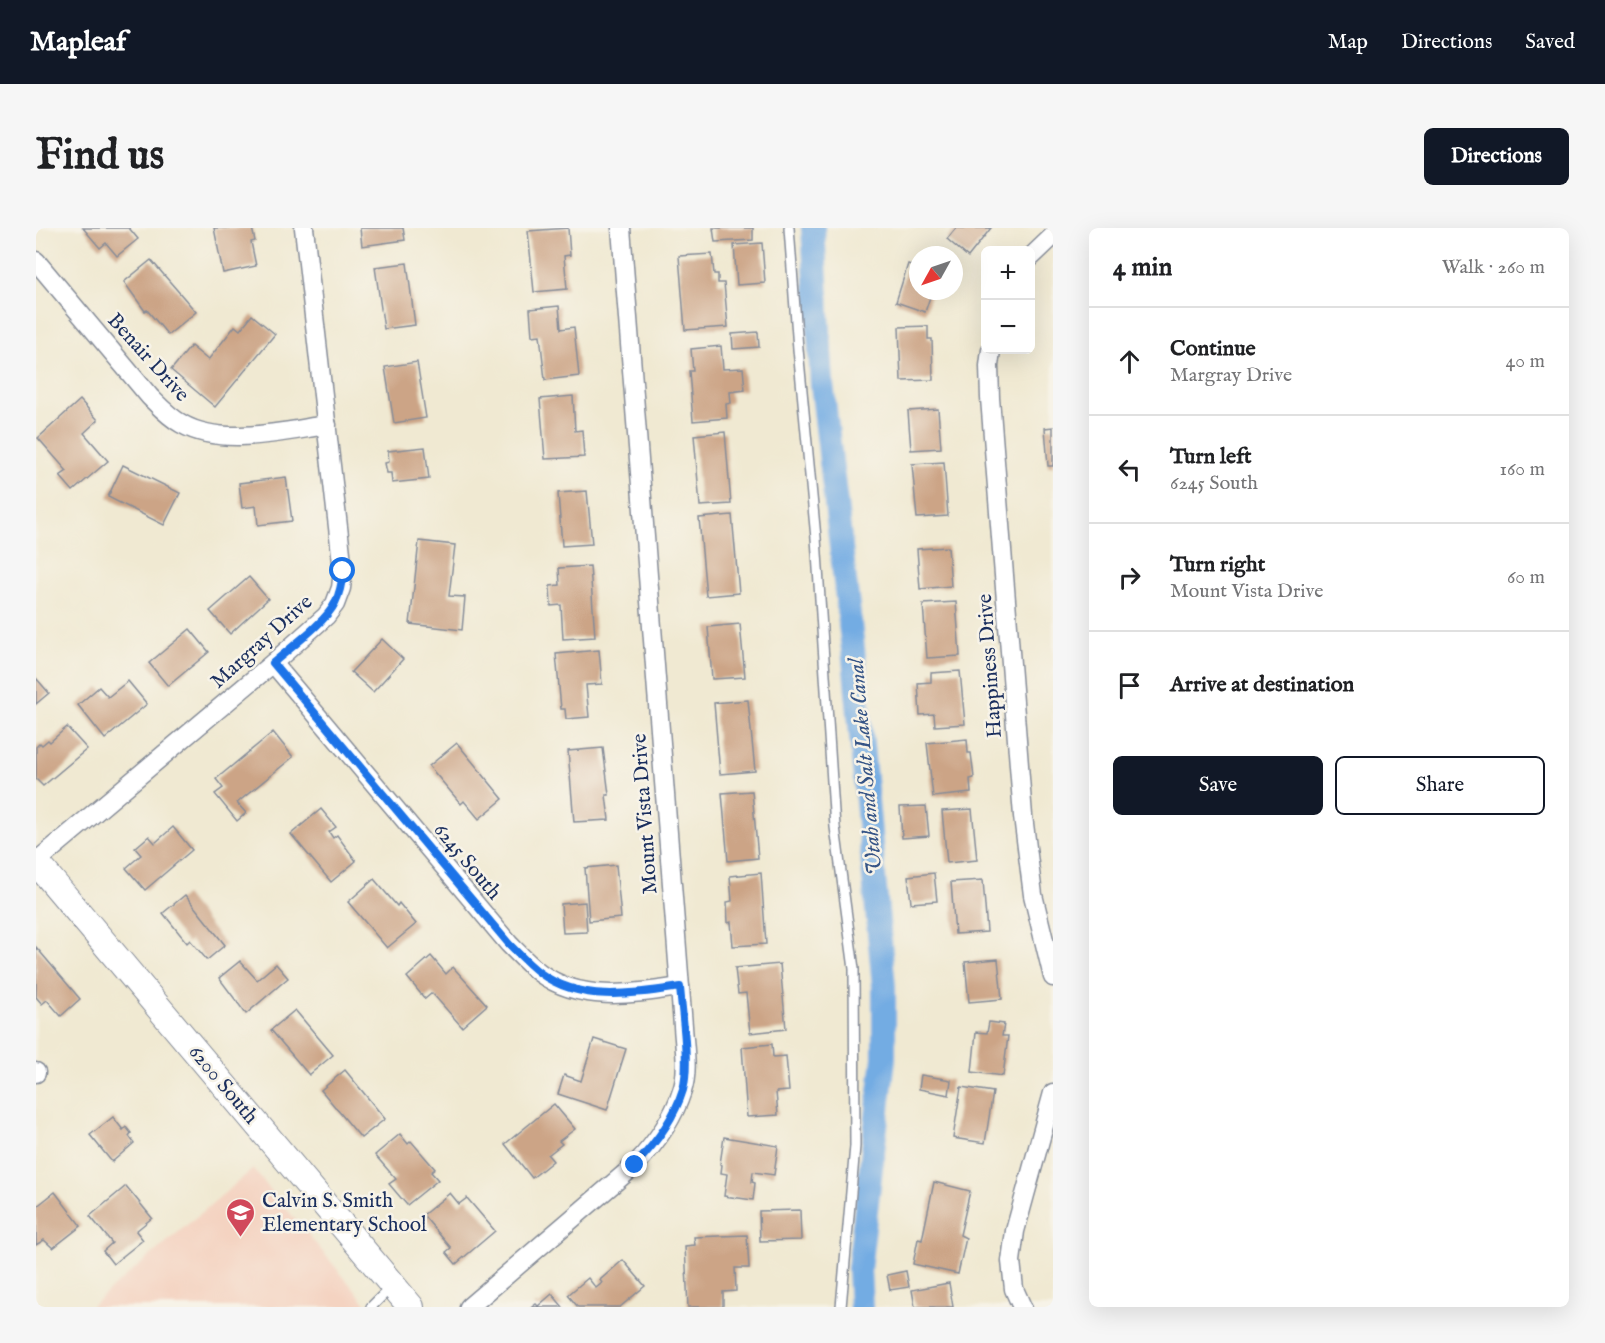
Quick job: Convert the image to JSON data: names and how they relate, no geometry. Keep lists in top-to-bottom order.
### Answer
{
  "streets": {
    "main road": ["6200 South"],
    "street": [
      "Benair Drive",
      "Margray Drive",
      "Happiness Drive",
      "Mount Vista Drive",
      "6245 South"
    ]
  },
  "crossings": [
    ["Benair Drive", "Margray Drive"],
    ["Margray Drive", "6245 South"],
    ["Margray Drive", "6200 South"],
    ["Mount Vista Drive", "6245 South"]
  ],
  "water": ["Utah and Salt Lake Canal"],
  "places": {
    "school or university": ["Calvin S. Smith Elementary School"]
  },
  "north": "bottom left",
  "page": {
    "header": "Mapleaf",
    "nav": ["Map", "Directions", "Saved"],
    "buttons": [
      "Directions",
      ["Save", "Share"]
    ],
    "title": "Find us",
    "heading": ["4 min", "Walk · 260 m"],
    "map_buttons": ["+", "−"],
    "list": [
      ["Continue", "Margray Drive", "40 m"],
      ["Turn left", "6245 South", "160 m"],
      ["Turn right", "Mount Vista Drive", "60 m"],
      "Arrive at destination"
    ]
  }
}
